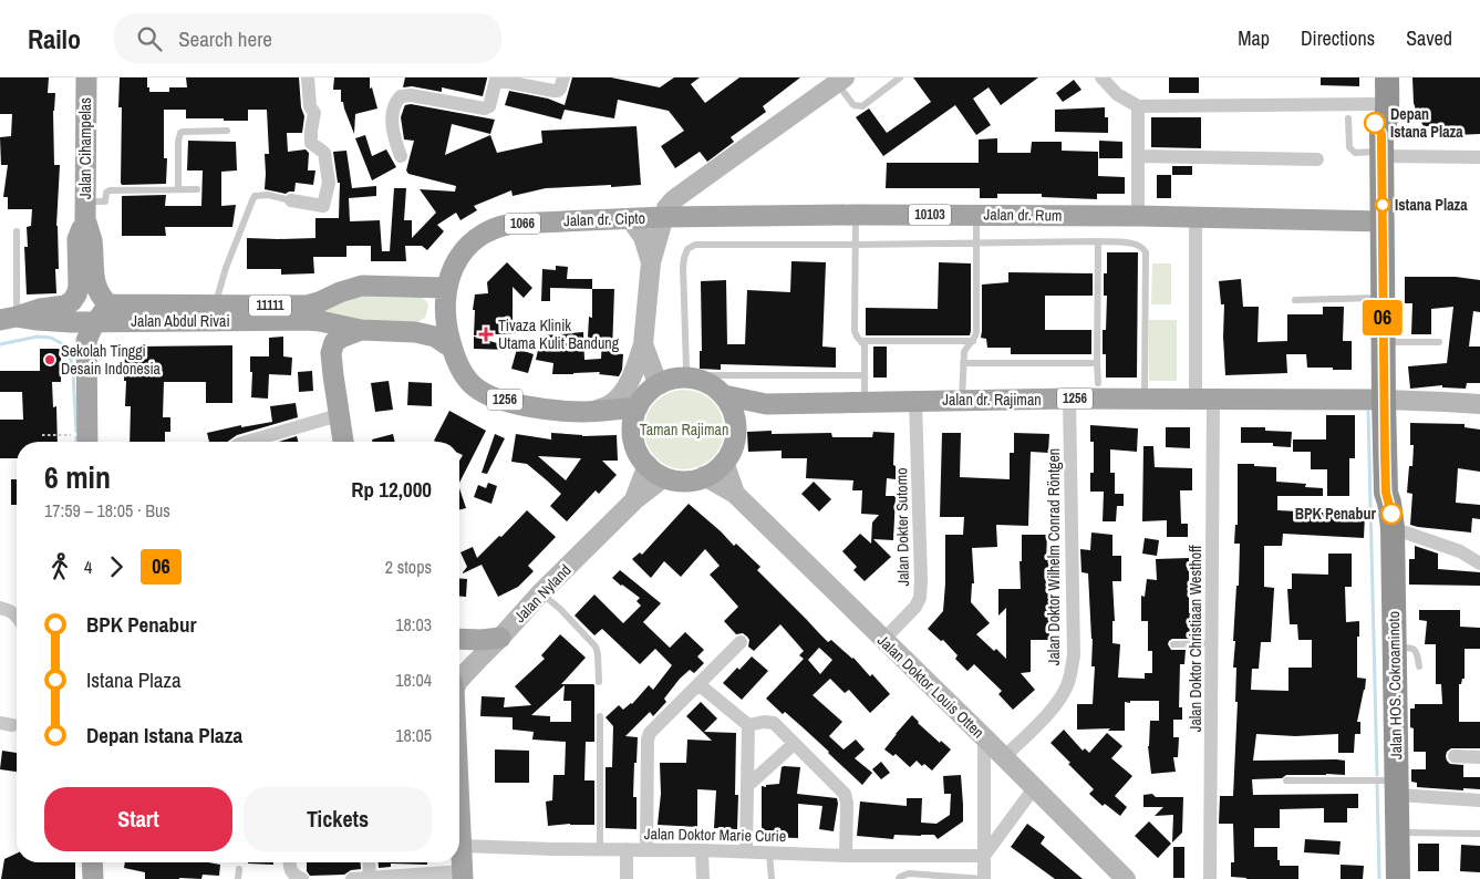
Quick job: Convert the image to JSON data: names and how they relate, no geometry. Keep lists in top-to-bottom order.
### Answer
{
  "streets": {
    "highway": ["Jalan HOS. Cokroaminoto"],
    "main road": [
      "Jalan Cihampelas",
      "10103",
      "Jalan dr. Rum",
      "Jalan dr. Cipto",
      "1066",
      "11111",
      "Jalan Abdul Rivai",
      "1256",
      "Jalan dr. Rajiman",
      "Jalan Nyland",
      "Jalan Doktor Louis Otten"
    ],
    "street": [
      "Jalan Dokter Sutomo",
      "Jalan Doktor Wilhelm Conrad Röntgen",
      "Jalan Doktor Christiaan Westhoff",
      "Jalan Doktor Marie Curie"
    ]
  },
  "crossings": [
    ["Jalan Cihampelas", "Jalan Abdul Rivai"],
    ["Jalan dr. Rum", "Jalan dr. Cipto"],
    ["Jalan dr. Rum", "Jalan Doktor Christiaan Westhoff"],
    ["Jalan dr. Rum", "Jalan HOS. Cokroaminoto"],
    ["Jalan dr. Cipto", "Jalan Abdul Rivai"],
    ["Jalan dr. Cipto", "1256"],
    ["Jalan Abdul Rivai", "1256"],
    ["1256", "Jalan dr. Rajiman"],
    ["1256", "Jalan Nyland"],
    ["1256", "Jalan Doktor Louis Otten"],
    ["Jalan dr. Rajiman", "Jalan Dokter Sutomo"],
    ["Jalan dr. Rajiman", "Jalan Doktor Wilhelm Conrad Röntgen"],
    ["Jalan dr. Rajiman", "Jalan Nyland"],
    ["Jalan dr. Rajiman", "Jalan Doktor Christiaan Westhoff"],
    ["Jalan dr. Rajiman", "Jalan HOS. Cokroaminoto"],
    ["Jalan dr. Rajiman", "Jalan Doktor Louis Otten"],
    ["Jalan Dokter Sutomo", "Jalan Doktor Louis Otten"],
    ["Jalan Doktor Wilhelm Conrad Röntgen", "Jalan Doktor Louis Otten"],
    ["Jalan Nyland", "Jalan Doktor Louis Otten"]
  ],
  "parks": ["Taman Rajiman"],
  "places": {
    "other": [
      "Depan Istana Plaza",
      "Istana Plaza",
      "Sekolah Tinggi Desain Indonesia",
      "BPK Penabur"
    ],
    "health": ["Tivaza Klinik Utama Kulit Bandung"]
  },
  "lines": ["bus line 06"],
  "page": {
    "header": "Railo",
    "search": "Search here",
    "nav": ["Map", "Directions", "Saved"],
    "on_map": "06",
    "heading": ["6 min", "17:59 – 18:05 · Bus", "Rp 12,000"],
    "legs": ["4", "06", "2 stops"],
    "list": [
      {
        "name": "BPK Penabur",
        "value": "18:03"
      },
      {
        "name": "Istana Plaza",
        "value": "18:04"
      },
      {
        "name": "Depan Istana Plaza",
        "value": "18:05"
      }
    ],
    "buttons": ["Start", "Tickets"]
  }
}
